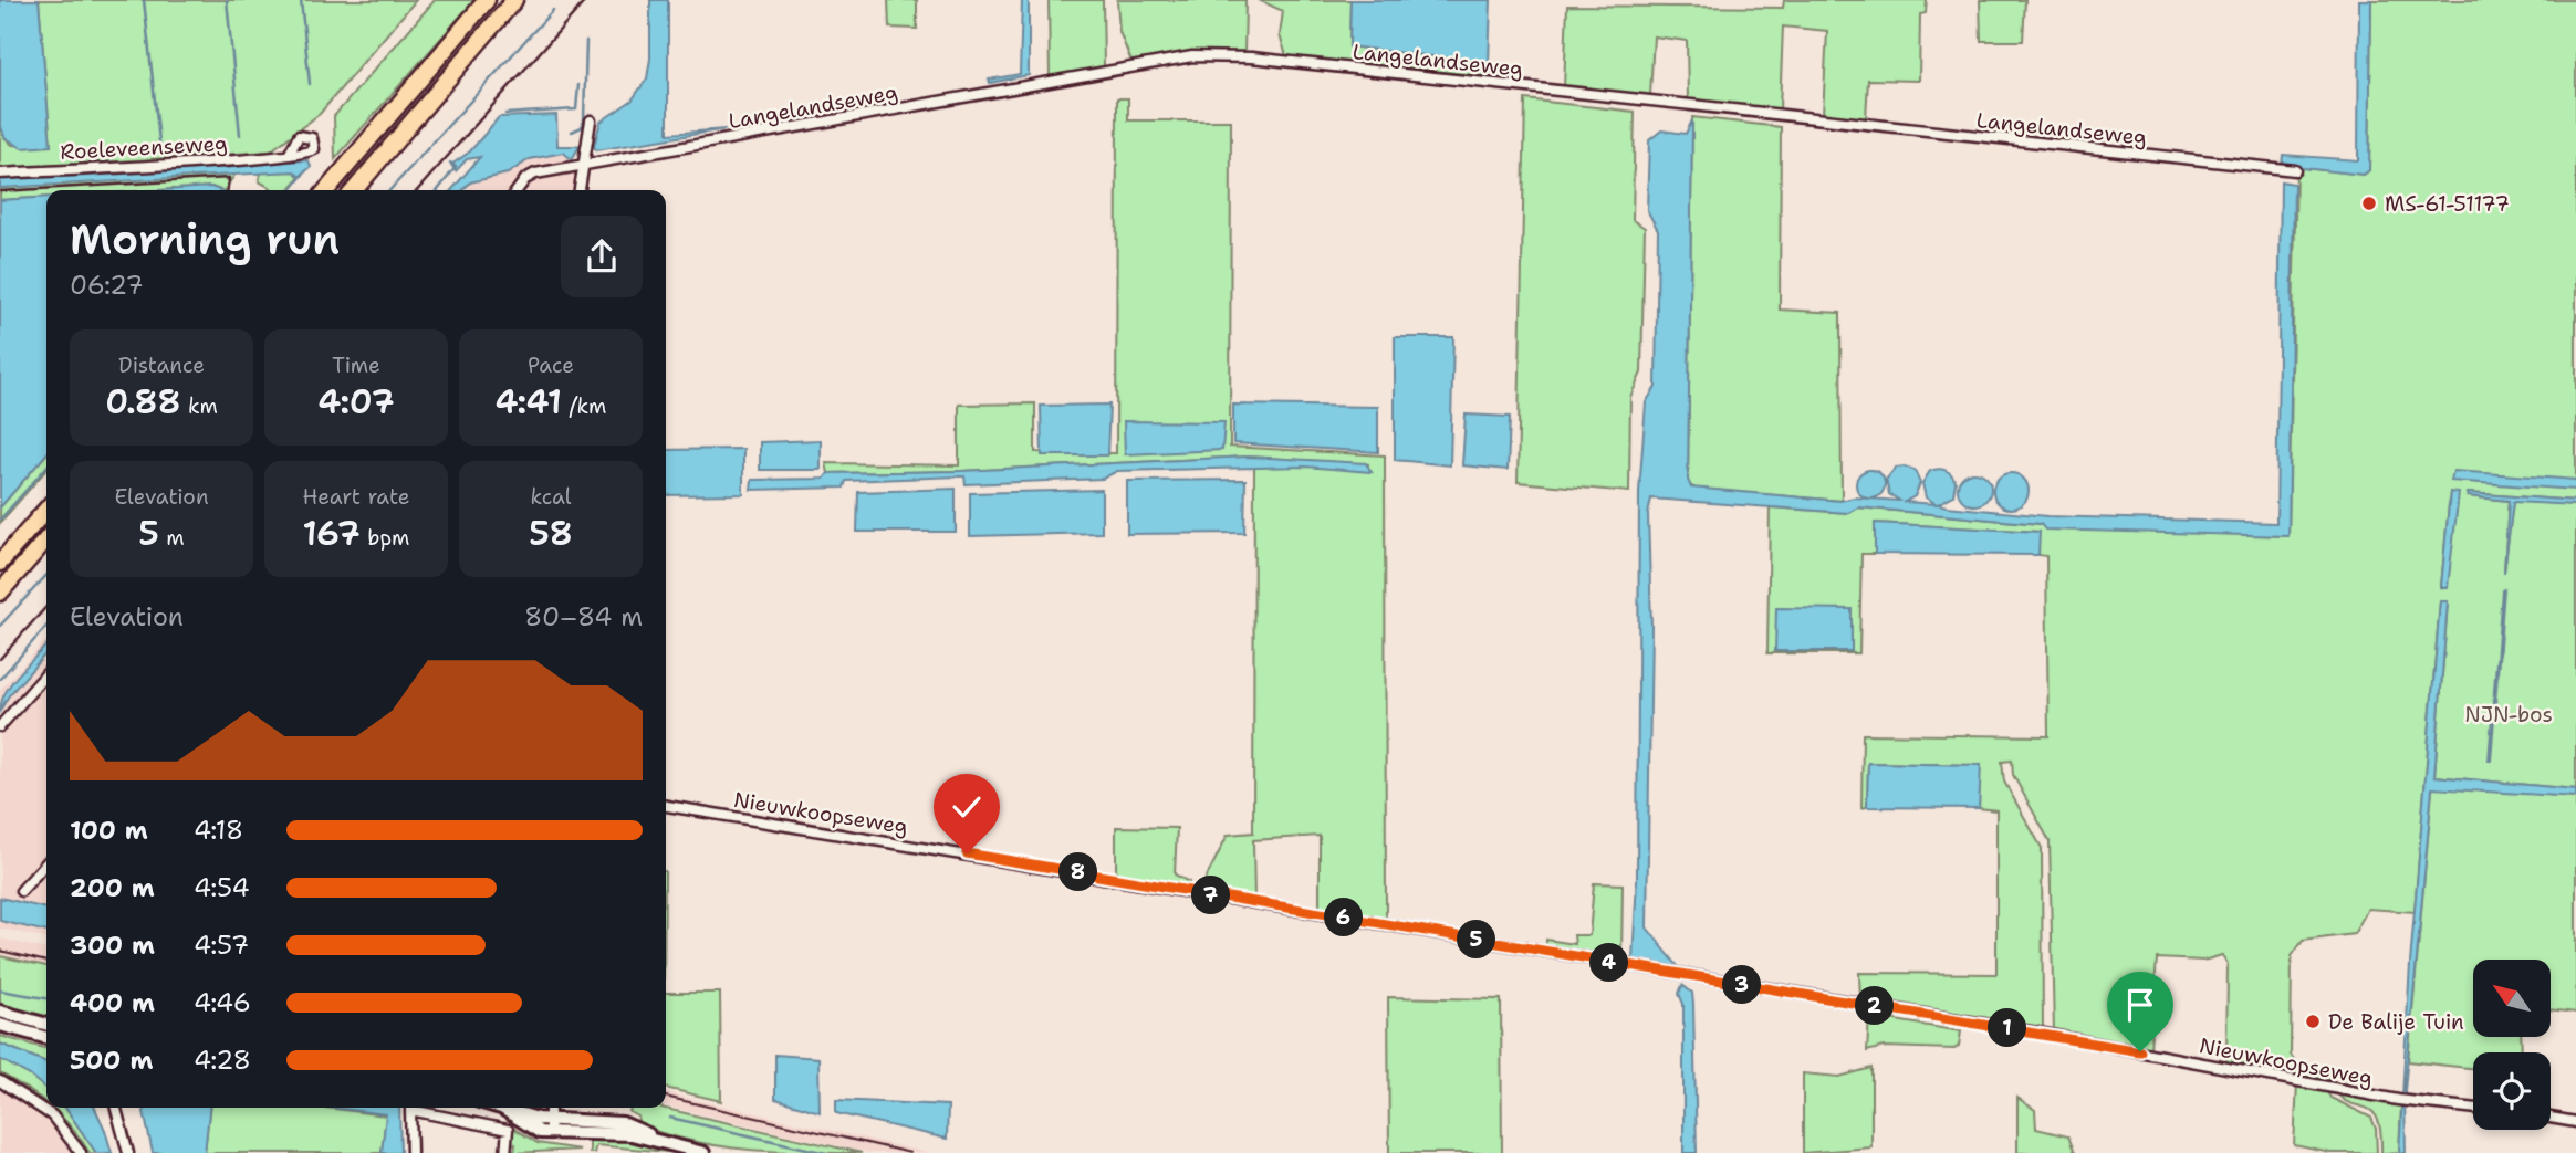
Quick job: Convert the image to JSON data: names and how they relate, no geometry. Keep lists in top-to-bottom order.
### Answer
{
  "streets": {
    "street": ["Langelandseweg", "Roeleveenseweg", "Nieuwkoopseweg"]
  },
  "parks": ["NJN-bos"],
  "places": ["MS-61-51177", "De Balije Tuin"],
  "north": "top left",
  "page": {
    "heading": ["Morning run", "06:27"],
    "stats": [
      ["Distance", "0.88 km"],
      ["Time", "4:07"],
      ["Pace", "4:41 /km"],
      ["Elevation", "5 m"],
      ["Heart rate", "167 bpm"],
      ["kcal", "58"]
    ],
    "chart": ["Elevation", "80–84 m"],
    "list": [
      {
        "name": "100 m",
        "note": "4:18"
      },
      {
        "name": "200 m",
        "note": "4:54"
      },
      {
        "name": "300 m",
        "note": "4:57"
      },
      {
        "name": "400 m",
        "note": "4:46"
      },
      {
        "name": "500 m",
        "note": "4:28"
      }
    ],
    "pins": [
      "8",
      "7",
      "6",
      "5",
      "4",
      "3",
      "2",
      "1"
    ]
  }
}
